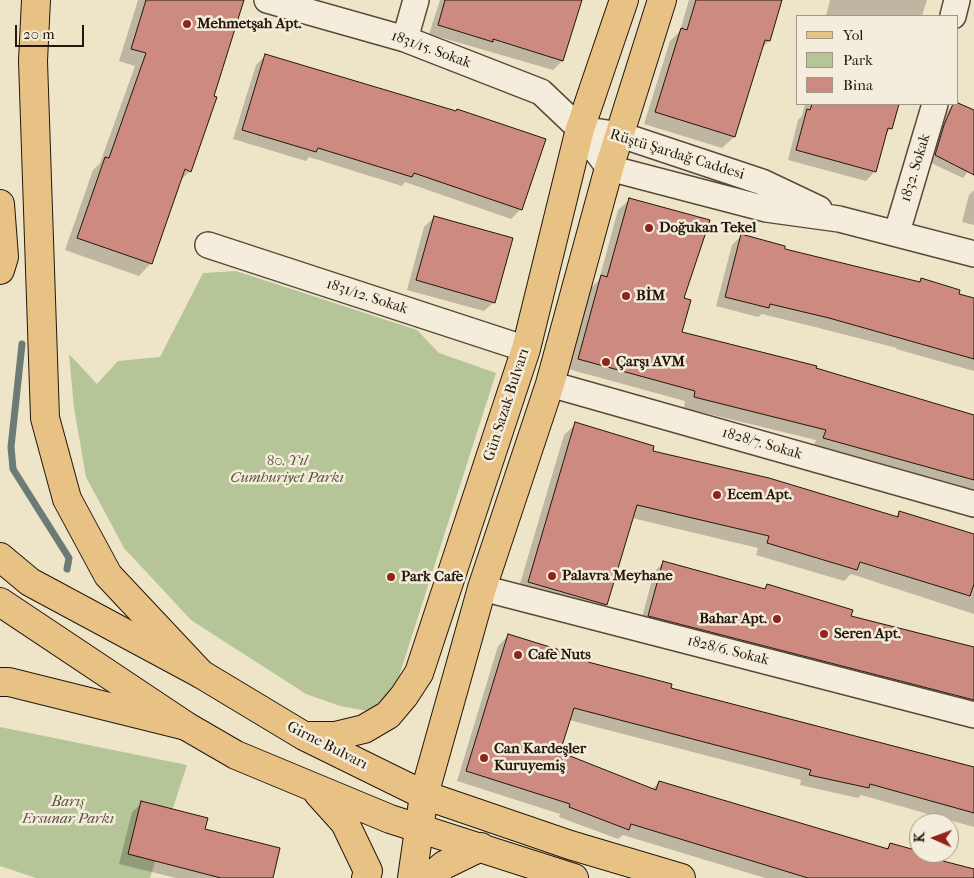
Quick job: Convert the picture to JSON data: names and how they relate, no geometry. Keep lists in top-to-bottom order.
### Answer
{
  "streets": {
    "main road": ["Gün Sazak Bulvarı", "Girne Bulvarı"],
    "street": [
      "1831/15. Sokak",
      "Rüştü Şardağ Caddesi",
      "1832. Sokak",
      "1831/12. Sokak",
      "1828/7. Sokak",
      "1828/6. Sokak"
    ]
  },
  "crossings": [
    ["1831/15. Sokak", "Rüştü Şardağ Caddesi"],
    ["1831/15. Sokak", "Gün Sazak Bulvarı"],
    ["Rüştü Şardağ Caddesi", "1832. Sokak"],
    ["Rüştü Şardağ Caddesi", "Gün Sazak Bulvarı"],
    ["1831/12. Sokak", "Gün Sazak Bulvarı"],
    ["Gün Sazak Bulvarı", "Girne Bulvarı"]
  ],
  "parks": ["80. Yıl Cumhuriyet Parkı", "Barış Ersunar Parkı"],
  "places": [
    "Mehmetşah Apt.",
    "Doğukan Tekel",
    "BİM",
    "Çarşı AVM",
    "Ecem Apt.",
    "Palavra Meyhane",
    "Park Cafe",
    "Bahar Apt.",
    "Seren Apt.",
    "Cafe Nuts",
    "Can Kardeşler Kuruyemiş"
  ],
  "legend": ["Yol", "Park", "Bina"],
  "scale_bar": "20 m",
  "north": "left"
}
